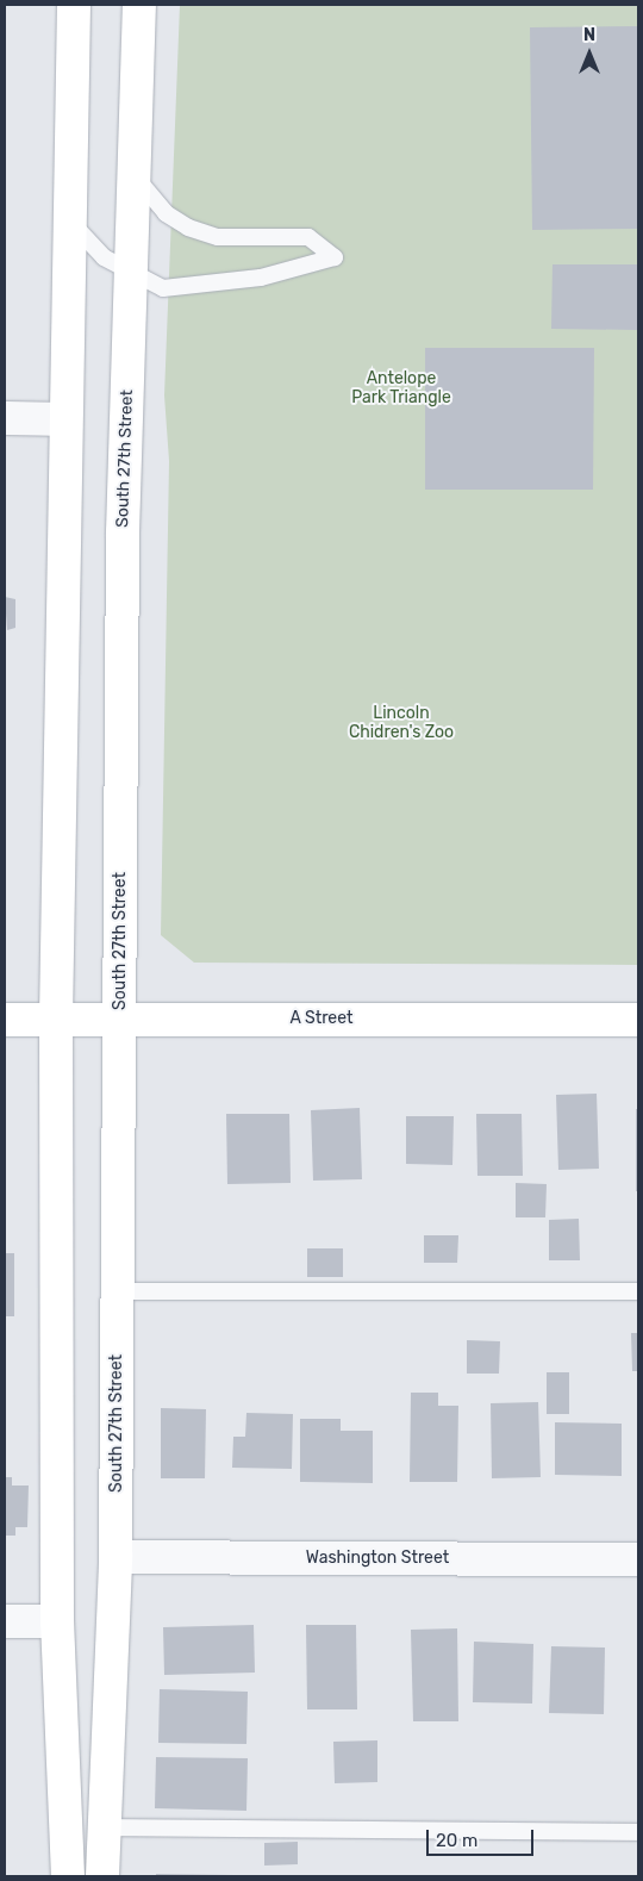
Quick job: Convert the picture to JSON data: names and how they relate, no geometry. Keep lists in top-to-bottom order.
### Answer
{
  "streets": {
    "main road": ["South 27th Street", "A Street"],
    "street": ["Washington Street"]
  },
  "crossings": [
    ["South 27th Street", "A Street"],
    ["South 27th Street", "Washington Street"]
  ],
  "parks": ["Antelope Park Triangle", "Lincoln Chidren's Zoo"],
  "scale_bar": "20 m",
  "north": "top"
}
